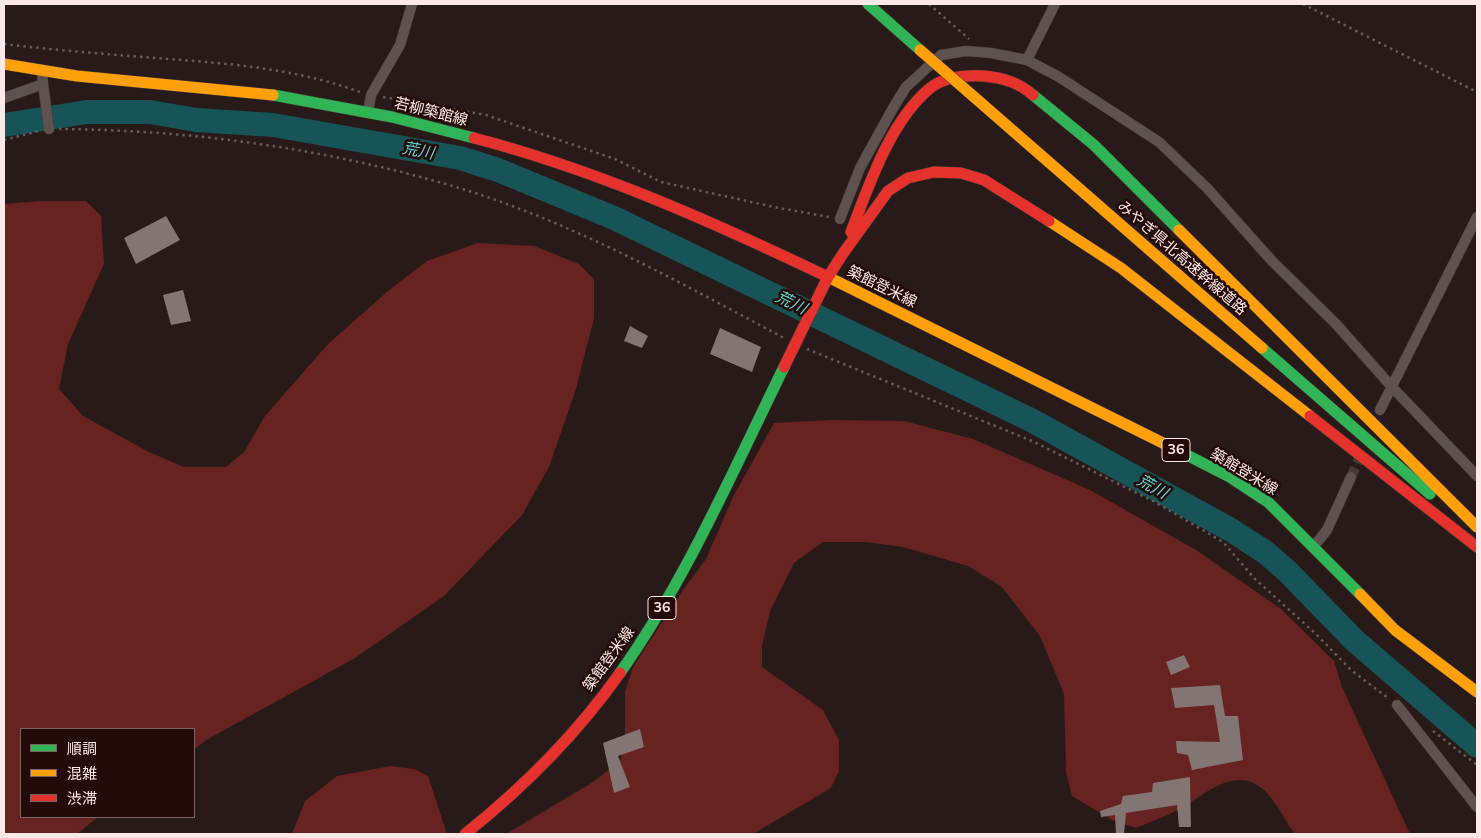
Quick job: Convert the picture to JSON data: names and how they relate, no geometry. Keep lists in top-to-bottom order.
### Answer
{
  "streets": {
    "main road": [
      "若柳築館線",
      "みやぎ県北高速幹線道路",
      "築館登米線",
      "36"
    ]
  },
  "crossings": [
    ["若柳築館線", "築館登米線"]
  ],
  "water": ["荒川"],
  "legend": ["順調", "混雑", "渋滞"]
}
